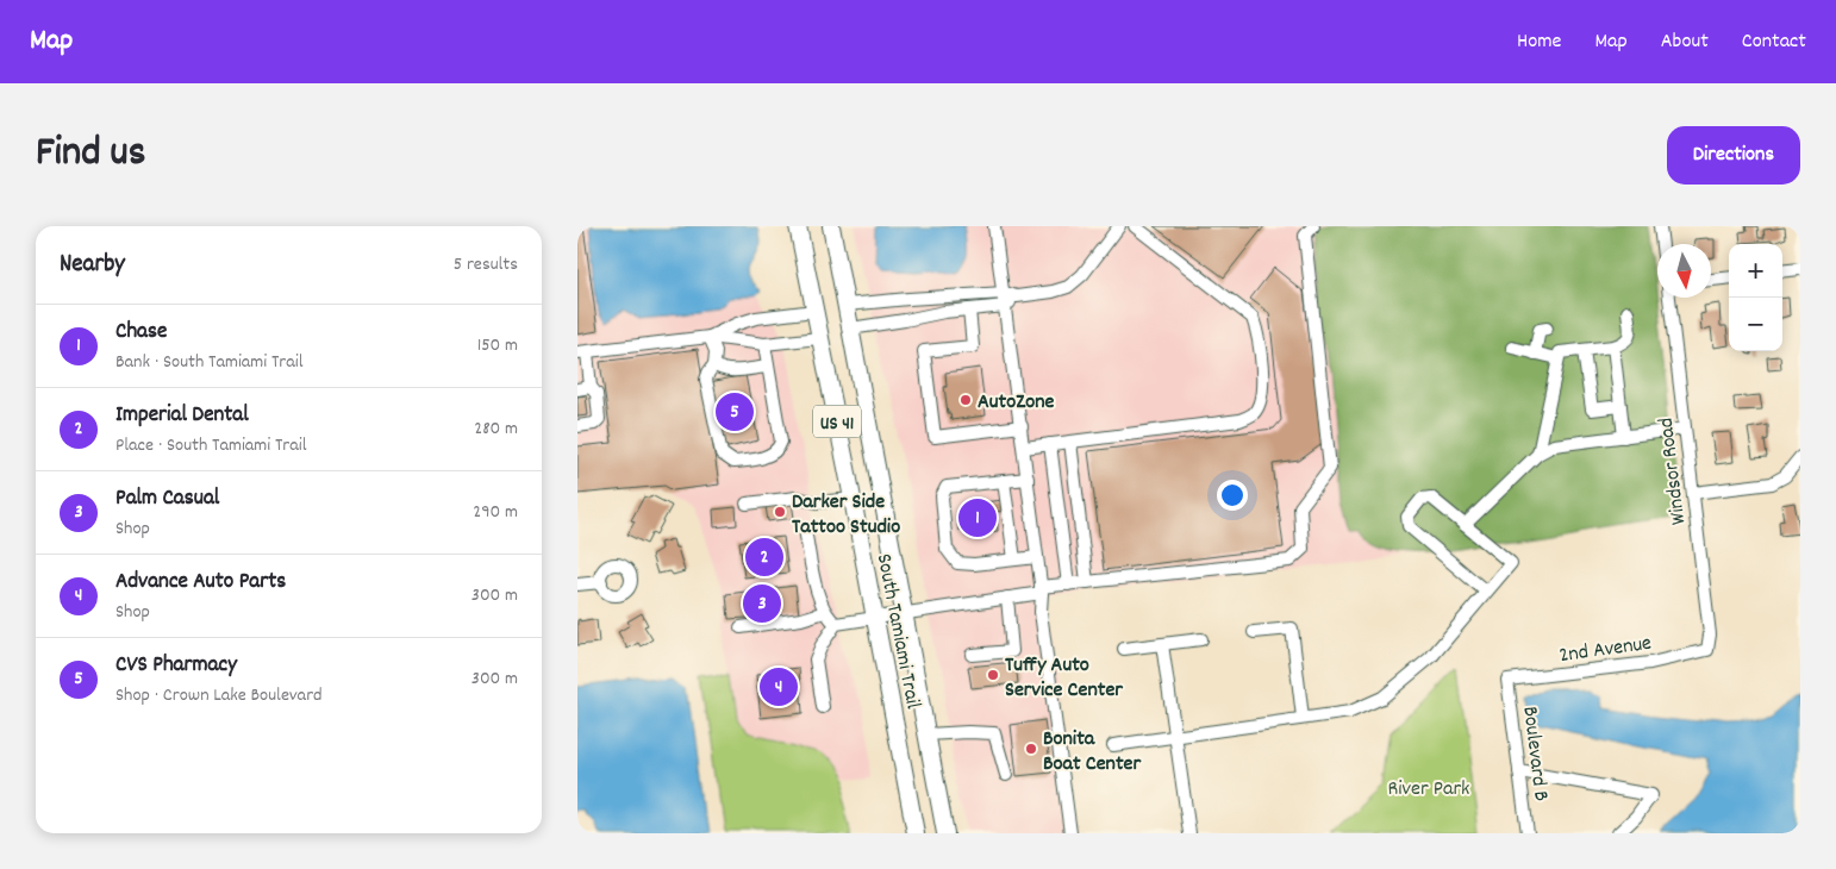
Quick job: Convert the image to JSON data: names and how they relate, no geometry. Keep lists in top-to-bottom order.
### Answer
{
  "streets": {
    "main road": ["US 41", "South Tamiami Trail"],
    "street": ["Windsor Road", "2nd Avenue", "Boulevard B"]
  },
  "crossings": [
    ["Windsor Road", "2nd Avenue"],
    ["2nd Avenue", "Boulevard B"]
  ],
  "parks": ["River Park"],
  "places": [
    "AutoZone",
    "Darker Side Tattoo Studio",
    "Tuffy Auto Service Center",
    "Bonita Boat Center"
  ],
  "north": "bottom",
  "page": {
    "header": "Map",
    "nav": [
      "Home",
      "Map",
      "About",
      "Contact"
    ],
    "title": "Find us",
    "buttons": "Directions",
    "heading": ["Nearby", "5 results"],
    "map_buttons": ["+", "−"],
    "list": [
      {
        "mark": "1",
        "name": "Chase",
        "note": "Bank · South Tamiami Trail",
        "value": "150 m"
      },
      {
        "mark": "2",
        "name": "Imperial Dental",
        "note": "Place · South Tamiami Trail",
        "value": "280 m"
      },
      {
        "mark": "3",
        "name": "Palm Casual",
        "note": "Shop",
        "value": "290 m"
      },
      {
        "mark": "4",
        "name": "Advance Auto Parts",
        "note": "Shop",
        "value": "300 m"
      },
      {
        "mark": "5",
        "name": "CVS Pharmacy",
        "note": "Shop · Crown Lake Boulevard",
        "value": "300 m"
      }
    ],
    "pins": [
      "5",
      "1",
      "2",
      "3",
      "4"
    ]
  }
}
